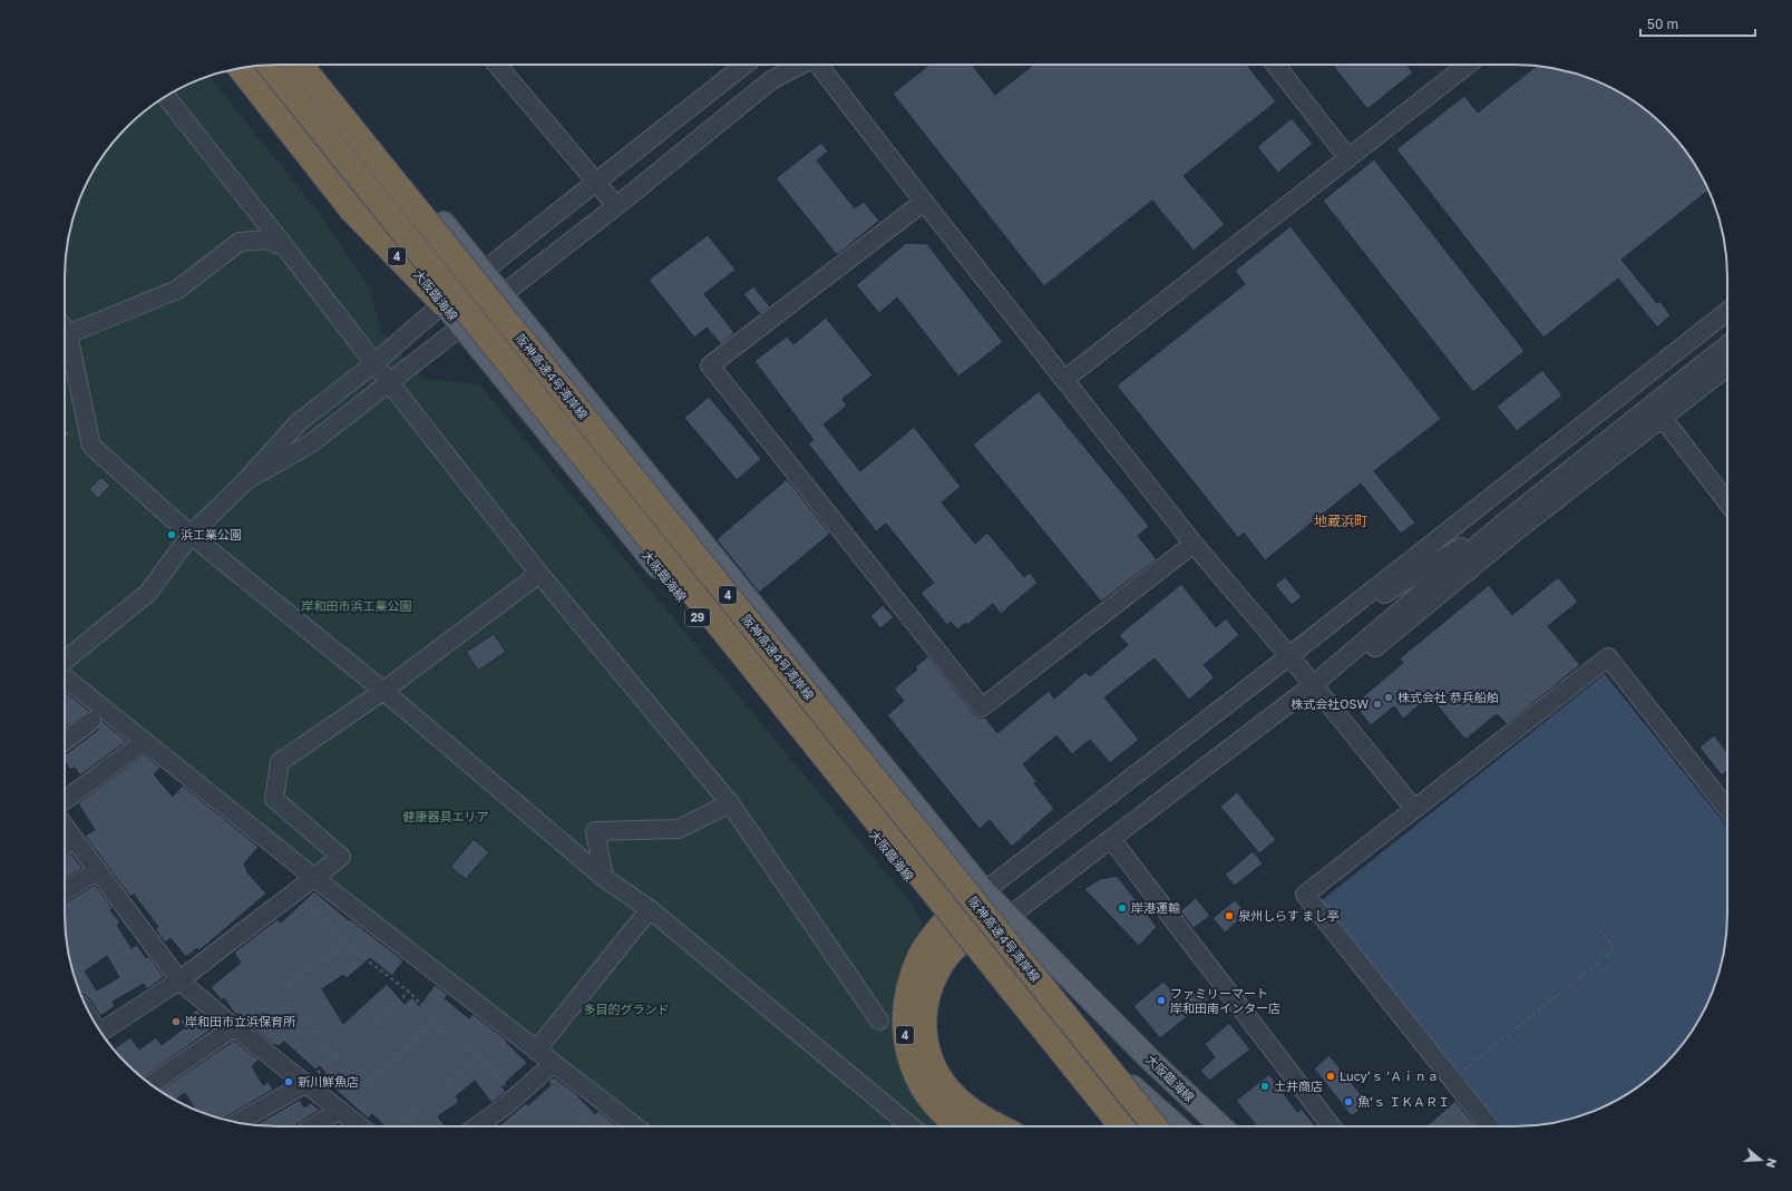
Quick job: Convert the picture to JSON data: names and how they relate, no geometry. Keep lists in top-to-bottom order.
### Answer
{
  "streets": {
    "highway": ["4", "阪神高速4号湾岸線"],
    "main road": ["大阪臨海線", "29"]
  },
  "crossings": [
    ["4", "大阪臨海線"]
  ],
  "districts": ["地蔵浜町"],
  "parks": ["岸和田市浜工業公園", "健康器具エリア", "多目的グランド"],
  "places": [
    "浜工業公園",
    "株式会社 恭兵船舶",
    "株式会社OSW",
    "岸港運輸",
    "泉州しらす まし亭",
    "ファミリーマート 岸和田南インター店",
    "岸和田市立浜保育所",
    "Lucy’ｓ ’Ａｉｎａ",
    "新川鮮魚店",
    "土井商店",
    "魚’ｓ ＩＫＡＲＩ"
  ],
  "scale_bar": "50 m",
  "north": "right"
}
